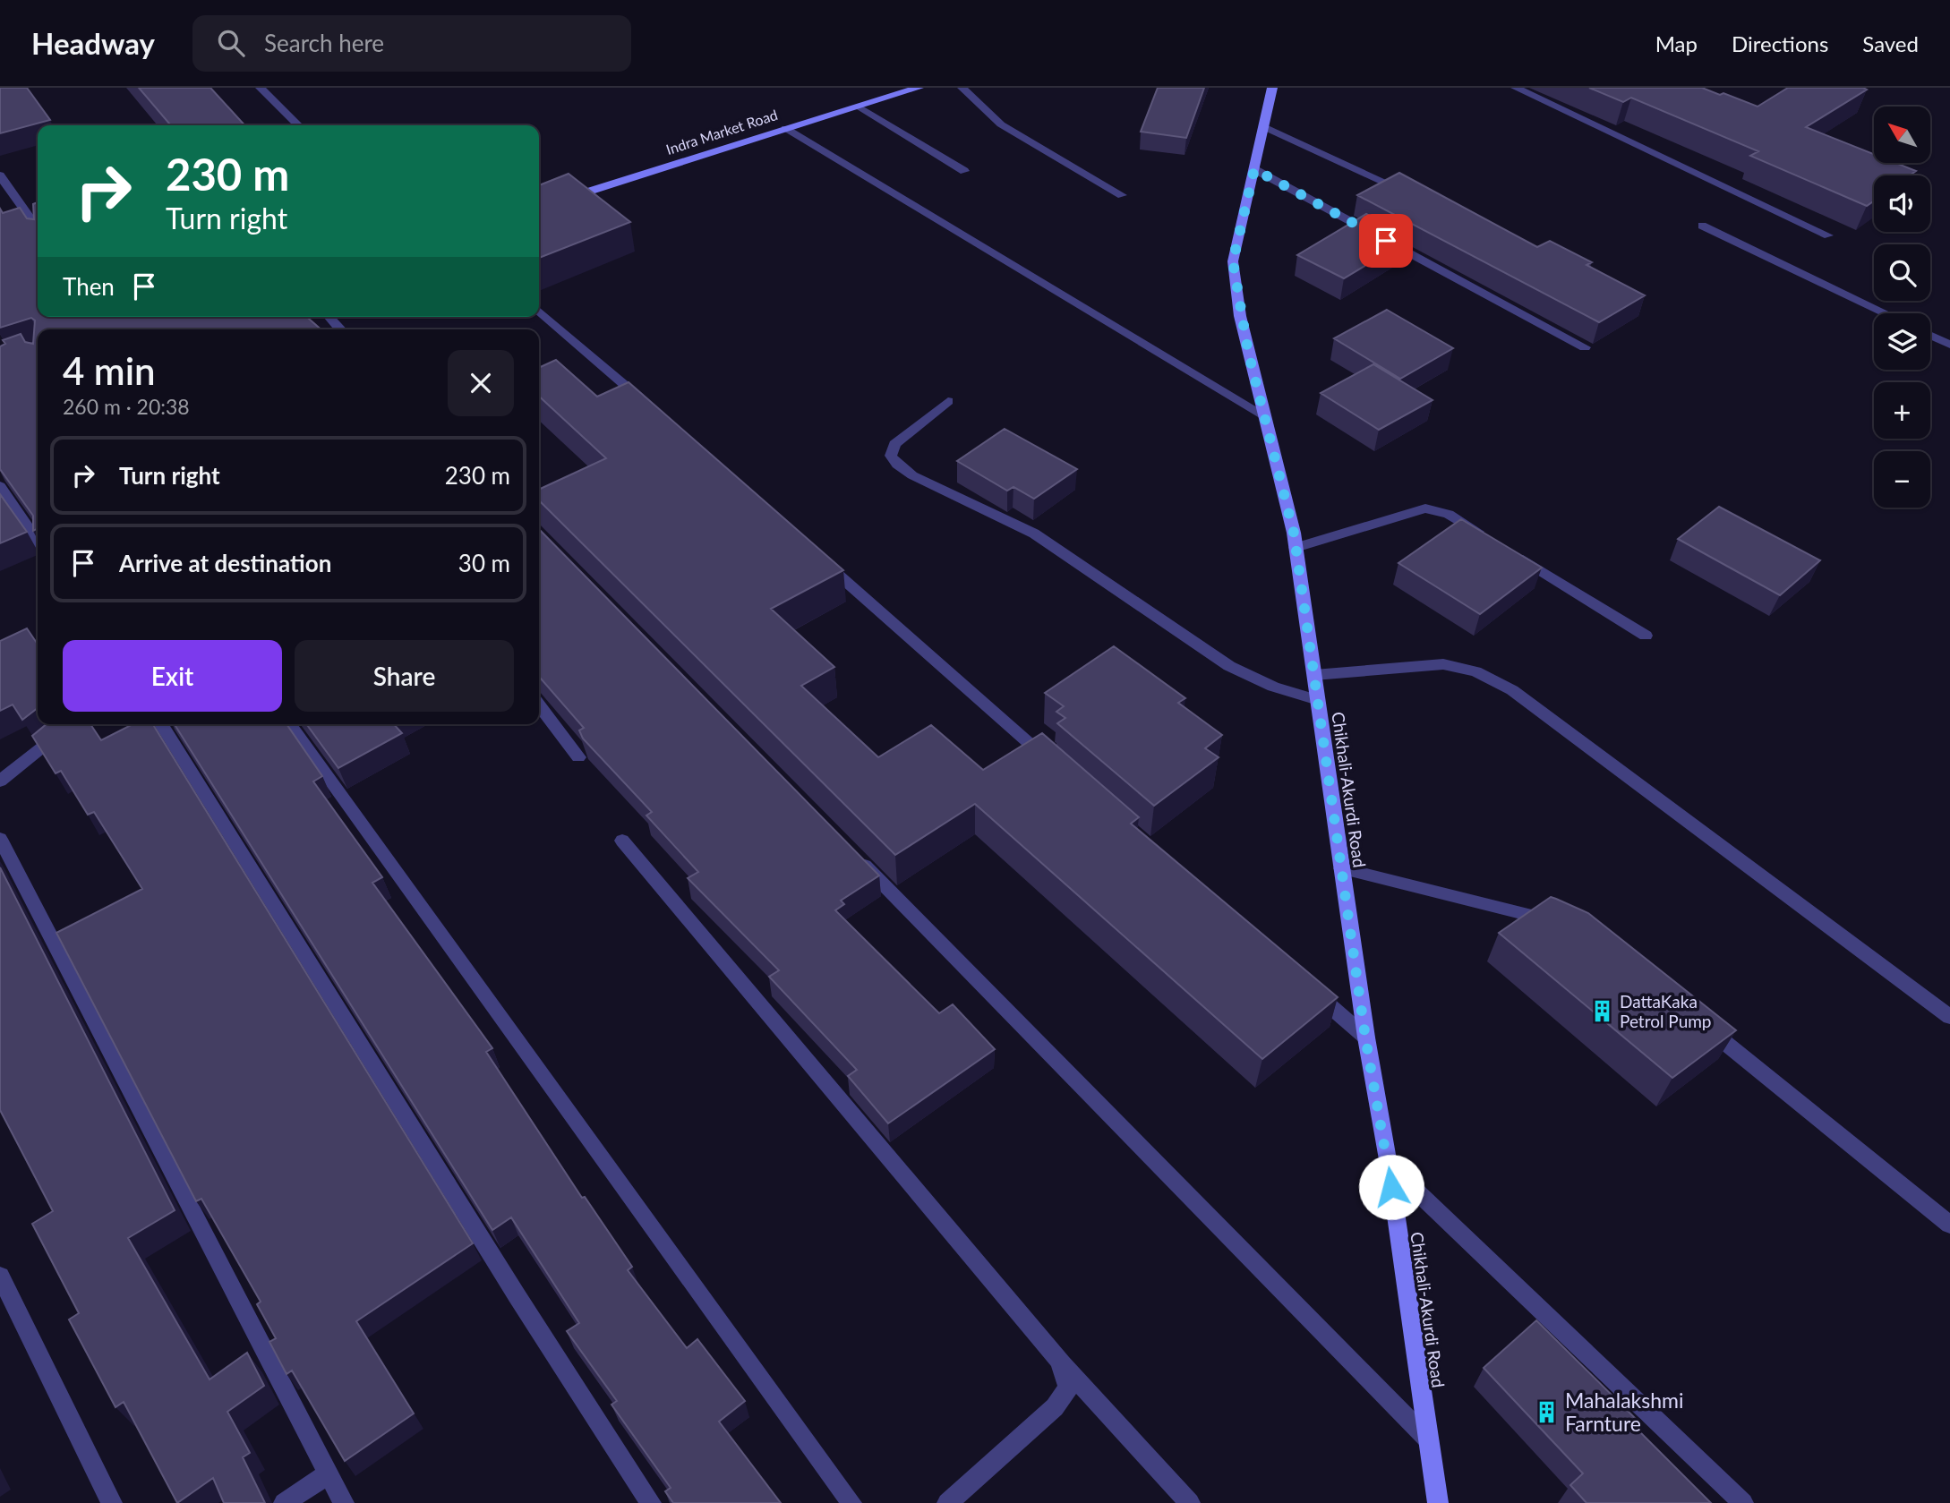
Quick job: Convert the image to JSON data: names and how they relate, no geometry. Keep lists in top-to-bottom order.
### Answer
{
  "streets": {
    "main road": ["Indra Market Road", "Chikhali-Akurdi Road"]
  },
  "places": {
    "building": ["DattaKaka Petrol Pump", "Mahalakshmi Farnture"]
  },
  "north": "top left",
  "page": {
    "header": "Headway",
    "search": "Search here",
    "nav": ["Map", "Directions", "Saved"],
    "map_buttons": ["+", "−"],
    "turn": ["230 m", "Turn right"],
    "then": "Then",
    "heading": ["4 min", "260 m · 20:38"],
    "list": [
      {
        "name": "Turn right",
        "value": "230 m"
      },
      {
        "name": "Arrive at destination",
        "value": "30 m"
      }
    ],
    "buttons": ["Exit", "Share"]
  }
}
